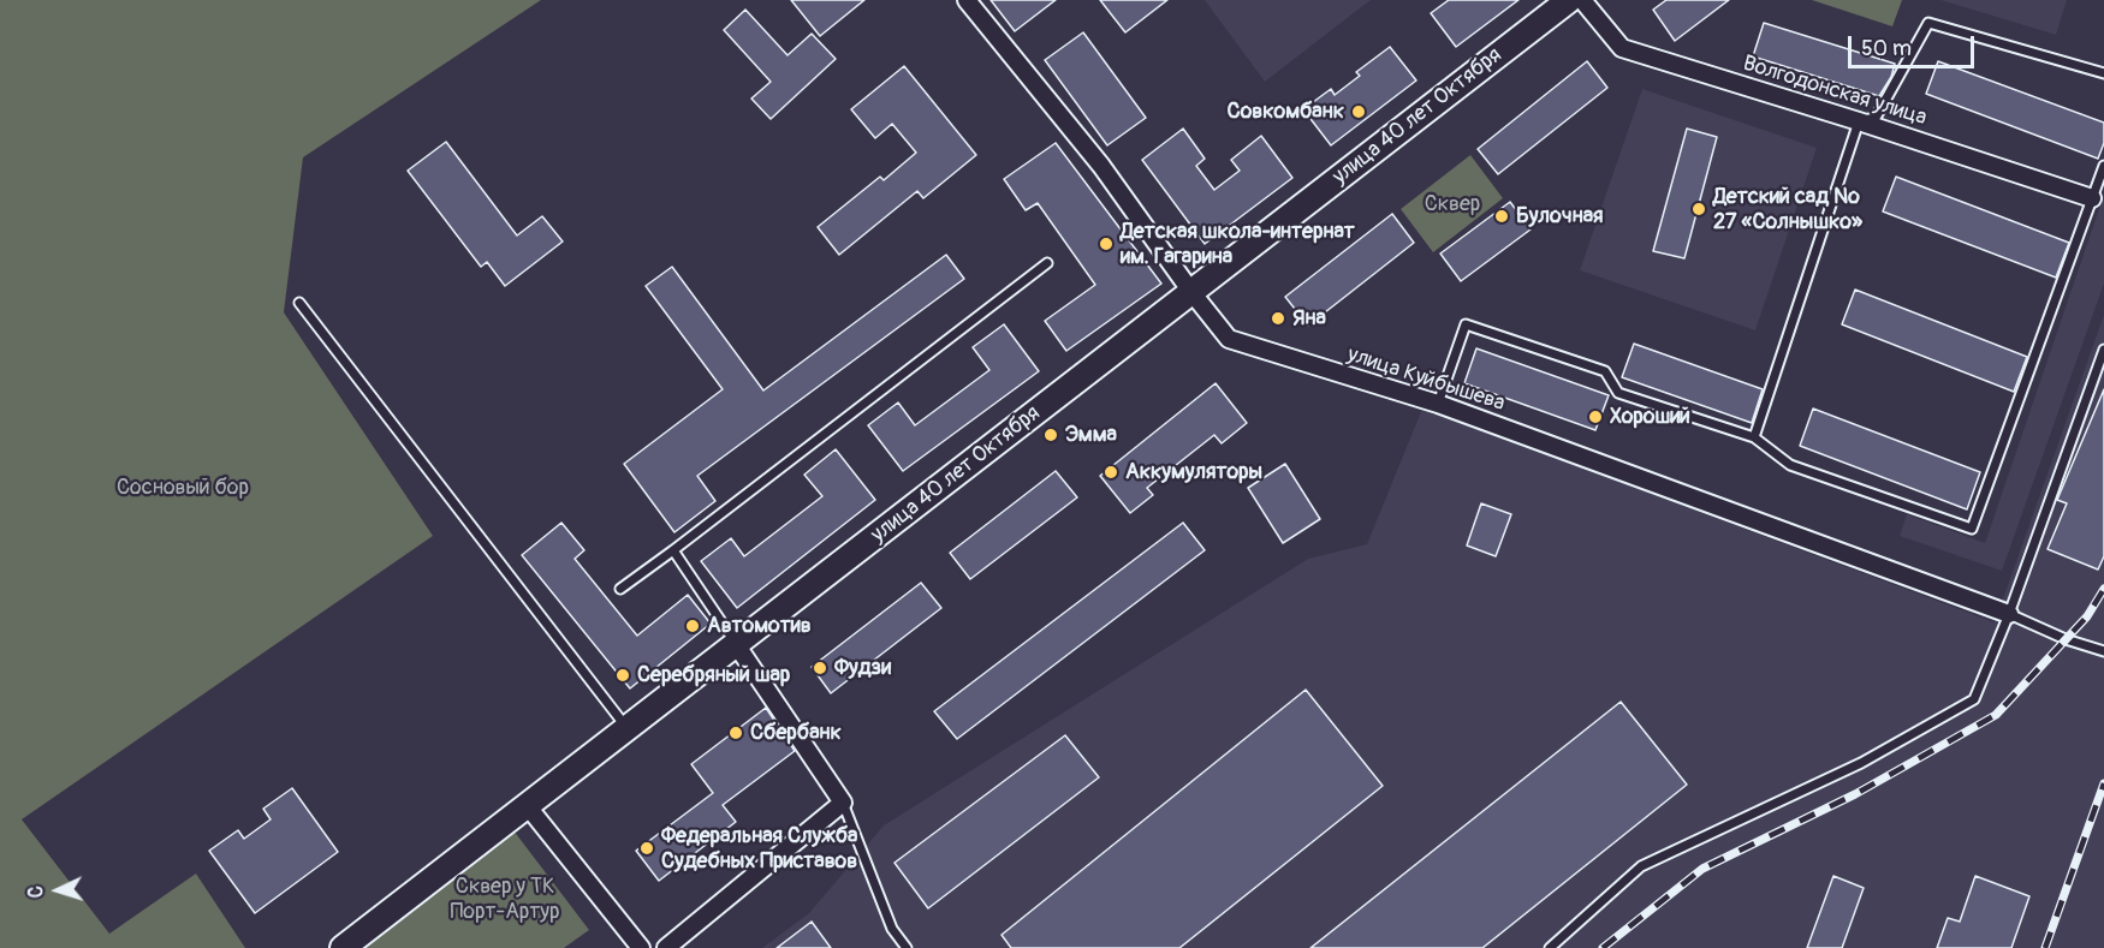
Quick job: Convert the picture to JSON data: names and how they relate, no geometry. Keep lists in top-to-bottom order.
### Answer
{
  "streets": {
    "main road": ["улица 40 лет Октября"],
    "street": ["Волгодонская улица", "улица Куйбышева"]
  },
  "crossings": [
    ["улица 40 лет Октября", "улица Куйбышева"]
  ],
  "parks": ["Сквер", "Сосновый бор", "Сквер у ТК Порт-Артур"],
  "places": [
    "Совкомбанк",
    "Детский сад № 27 «Солнышко»",
    "Булочная",
    "Детская школа-интернат им. Гагарина",
    "Яна",
    "Хороший",
    "Эмма",
    "Аккумуляторы",
    "Автомотив",
    "Фудзи",
    "Серебряный шар",
    "Сбербанк",
    "Федеральная Служба Судебных Приставов"
  ],
  "scale_bar": "50 m",
  "north": "left"
}
